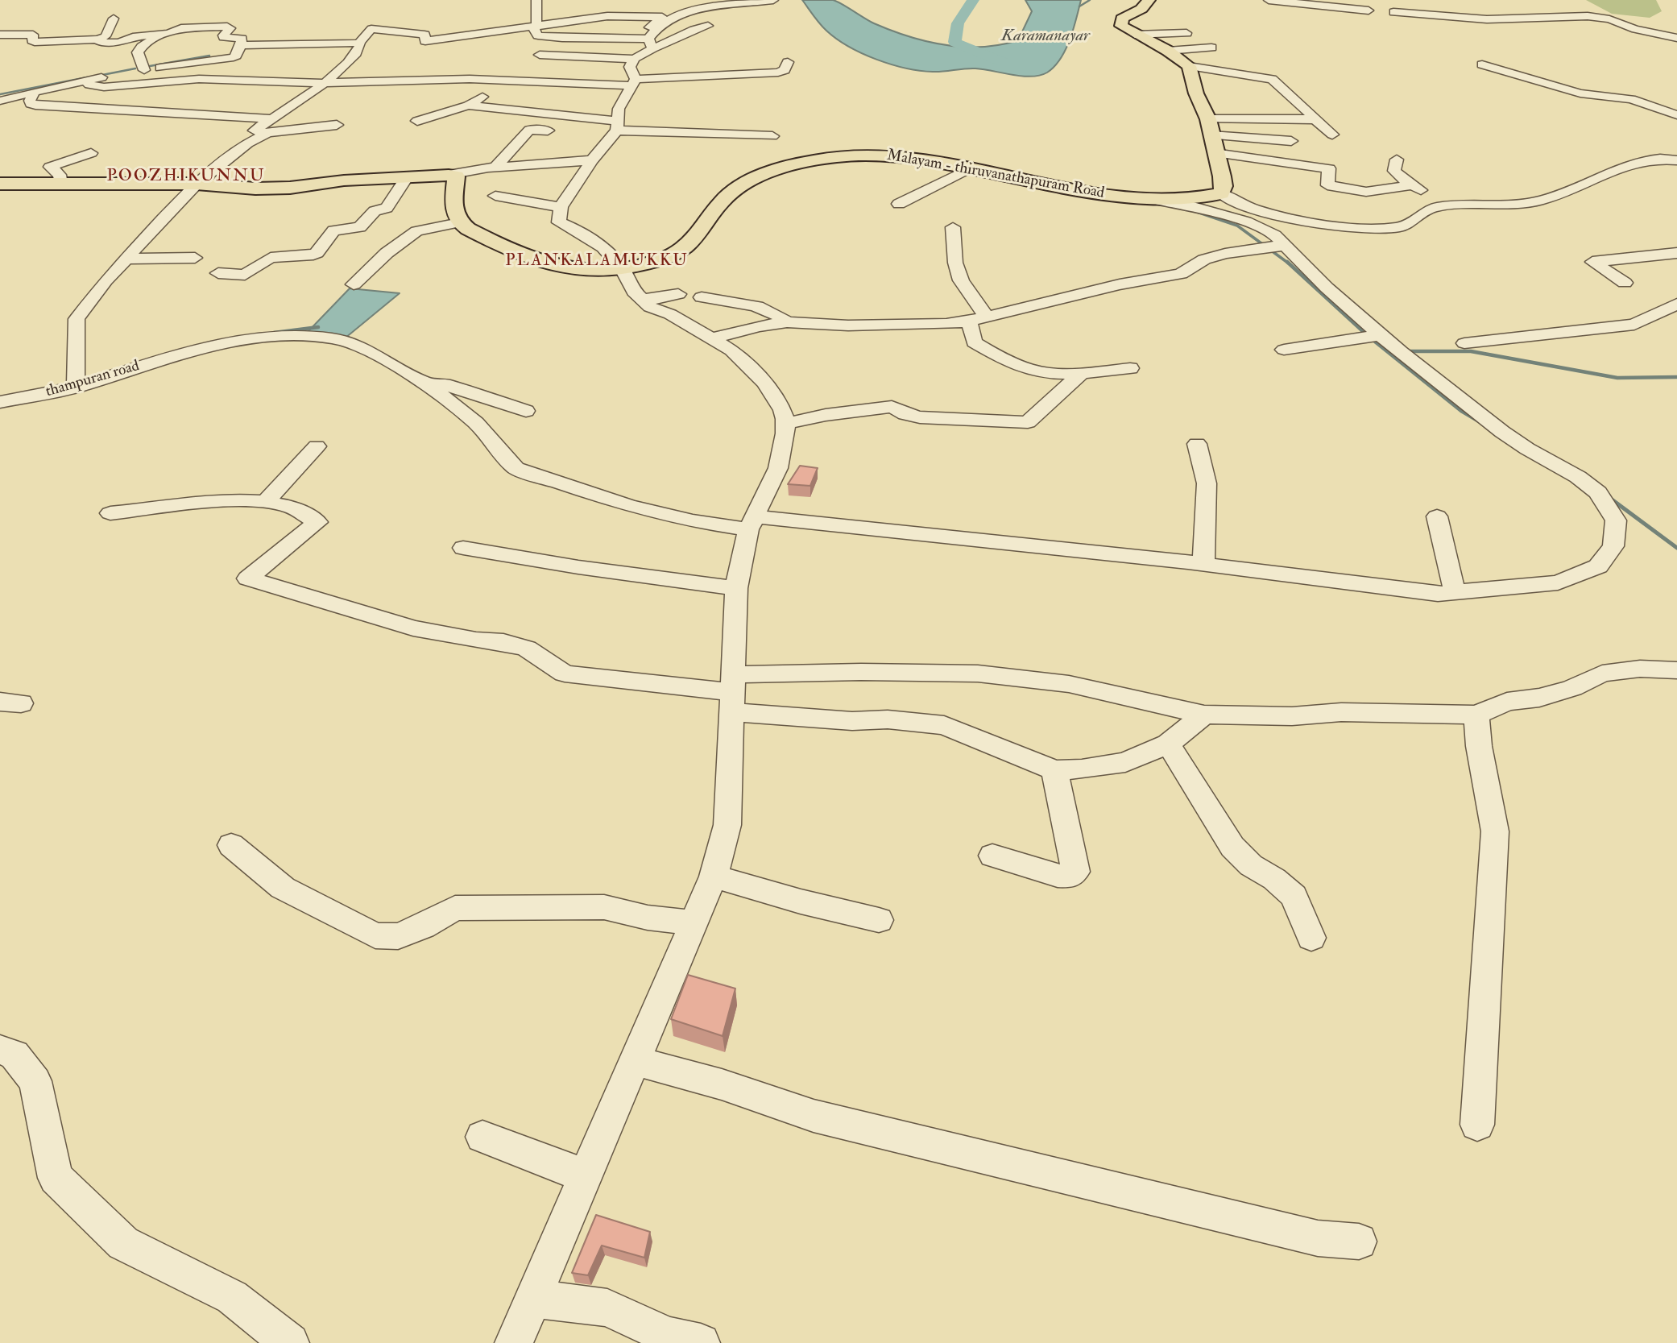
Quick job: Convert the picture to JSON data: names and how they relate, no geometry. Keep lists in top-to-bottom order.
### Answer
{
  "streets": {
    "main road": ["Malayam - thiruvanathapuram Road"],
    "street": ["thampuran road"]
  },
  "districts": ["POOZHIKUNNU", "PLANKALAMUKKU"],
  "water": ["Karamanayar"]
}
